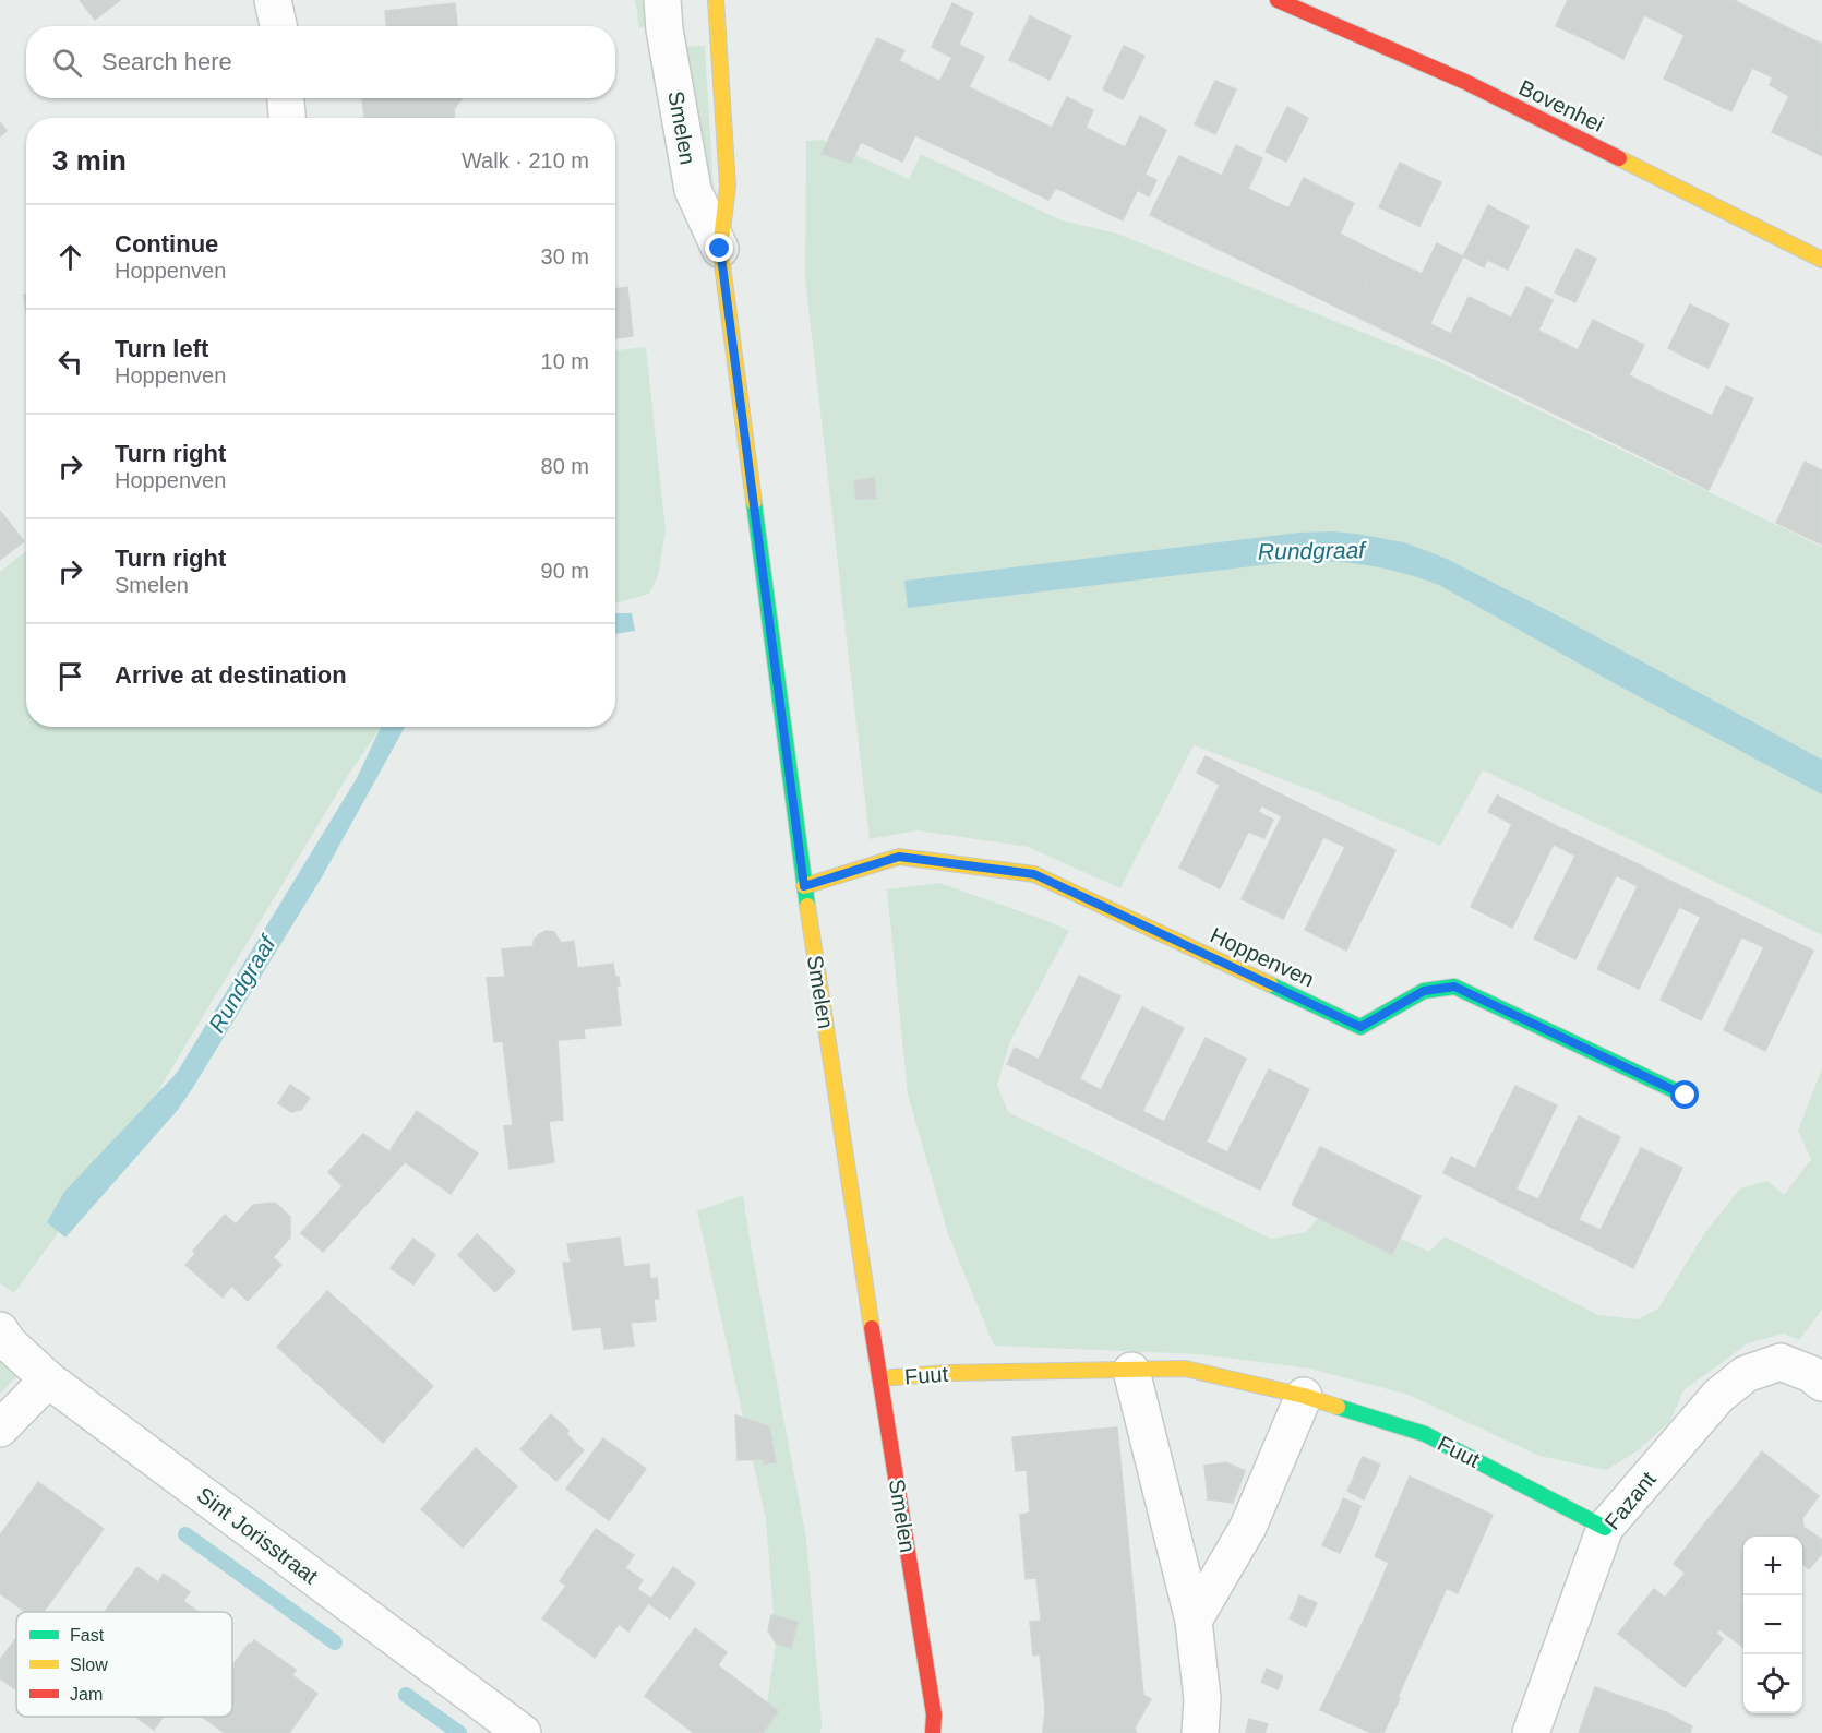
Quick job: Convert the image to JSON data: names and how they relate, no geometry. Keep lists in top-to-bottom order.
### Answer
{
  "streets": {
    "street": [
      "Bovenhei",
      "Smelen",
      "Hoppenven",
      "Fuut",
      "Fazant",
      "Sint Jorisstraat"
    ]
  },
  "crossings": [
    ["Smelen", "Hoppenven"],
    ["Smelen", "Fuut"],
    ["Fuut", "Fazant"]
  ],
  "water": ["Rundgraaf"],
  "legend": ["Fast", "Slow", "Jam"],
  "page": {
    "search": "Search here",
    "heading": ["3 min", "Walk · 210 m"],
    "list": [
      ["Continue", "Hoppenven", "30 m"],
      ["Turn left", "Hoppenven", "10 m"],
      ["Turn right", "Hoppenven", "80 m"],
      ["Turn right", "Smelen", "90 m"],
      "Arrive at destination"
    ],
    "map_buttons": ["+", "−"]
  }
}
